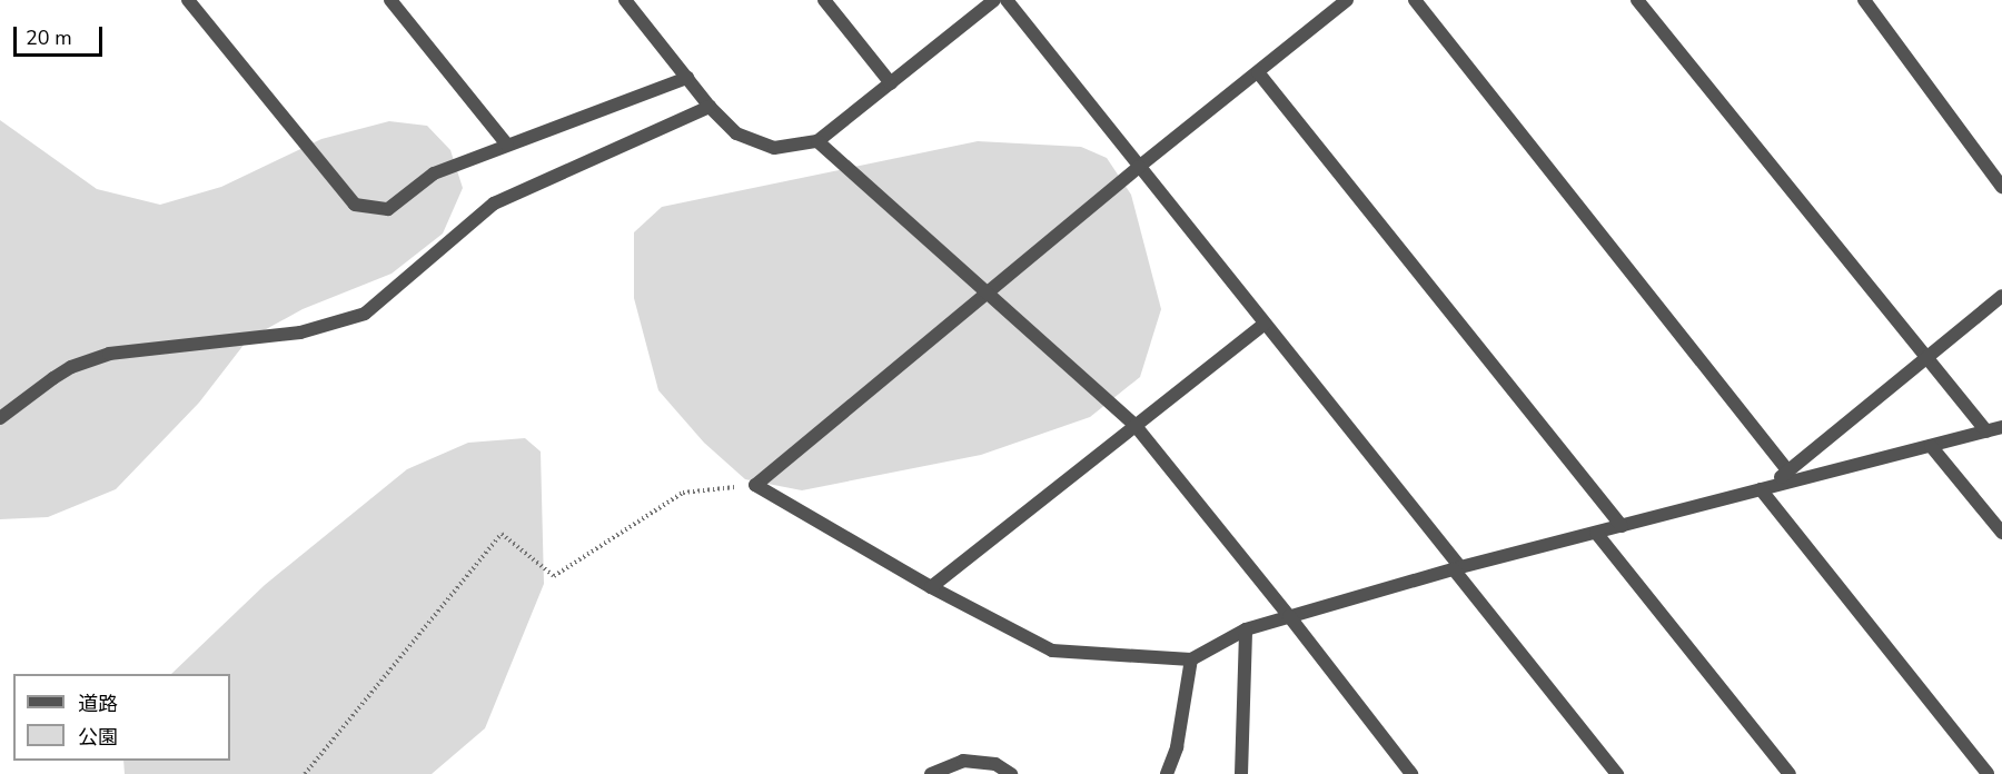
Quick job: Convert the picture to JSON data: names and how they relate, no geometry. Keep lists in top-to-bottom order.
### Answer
{
  "legend": ["道路", "公園"],
  "scale_bar": "20 m"
}
